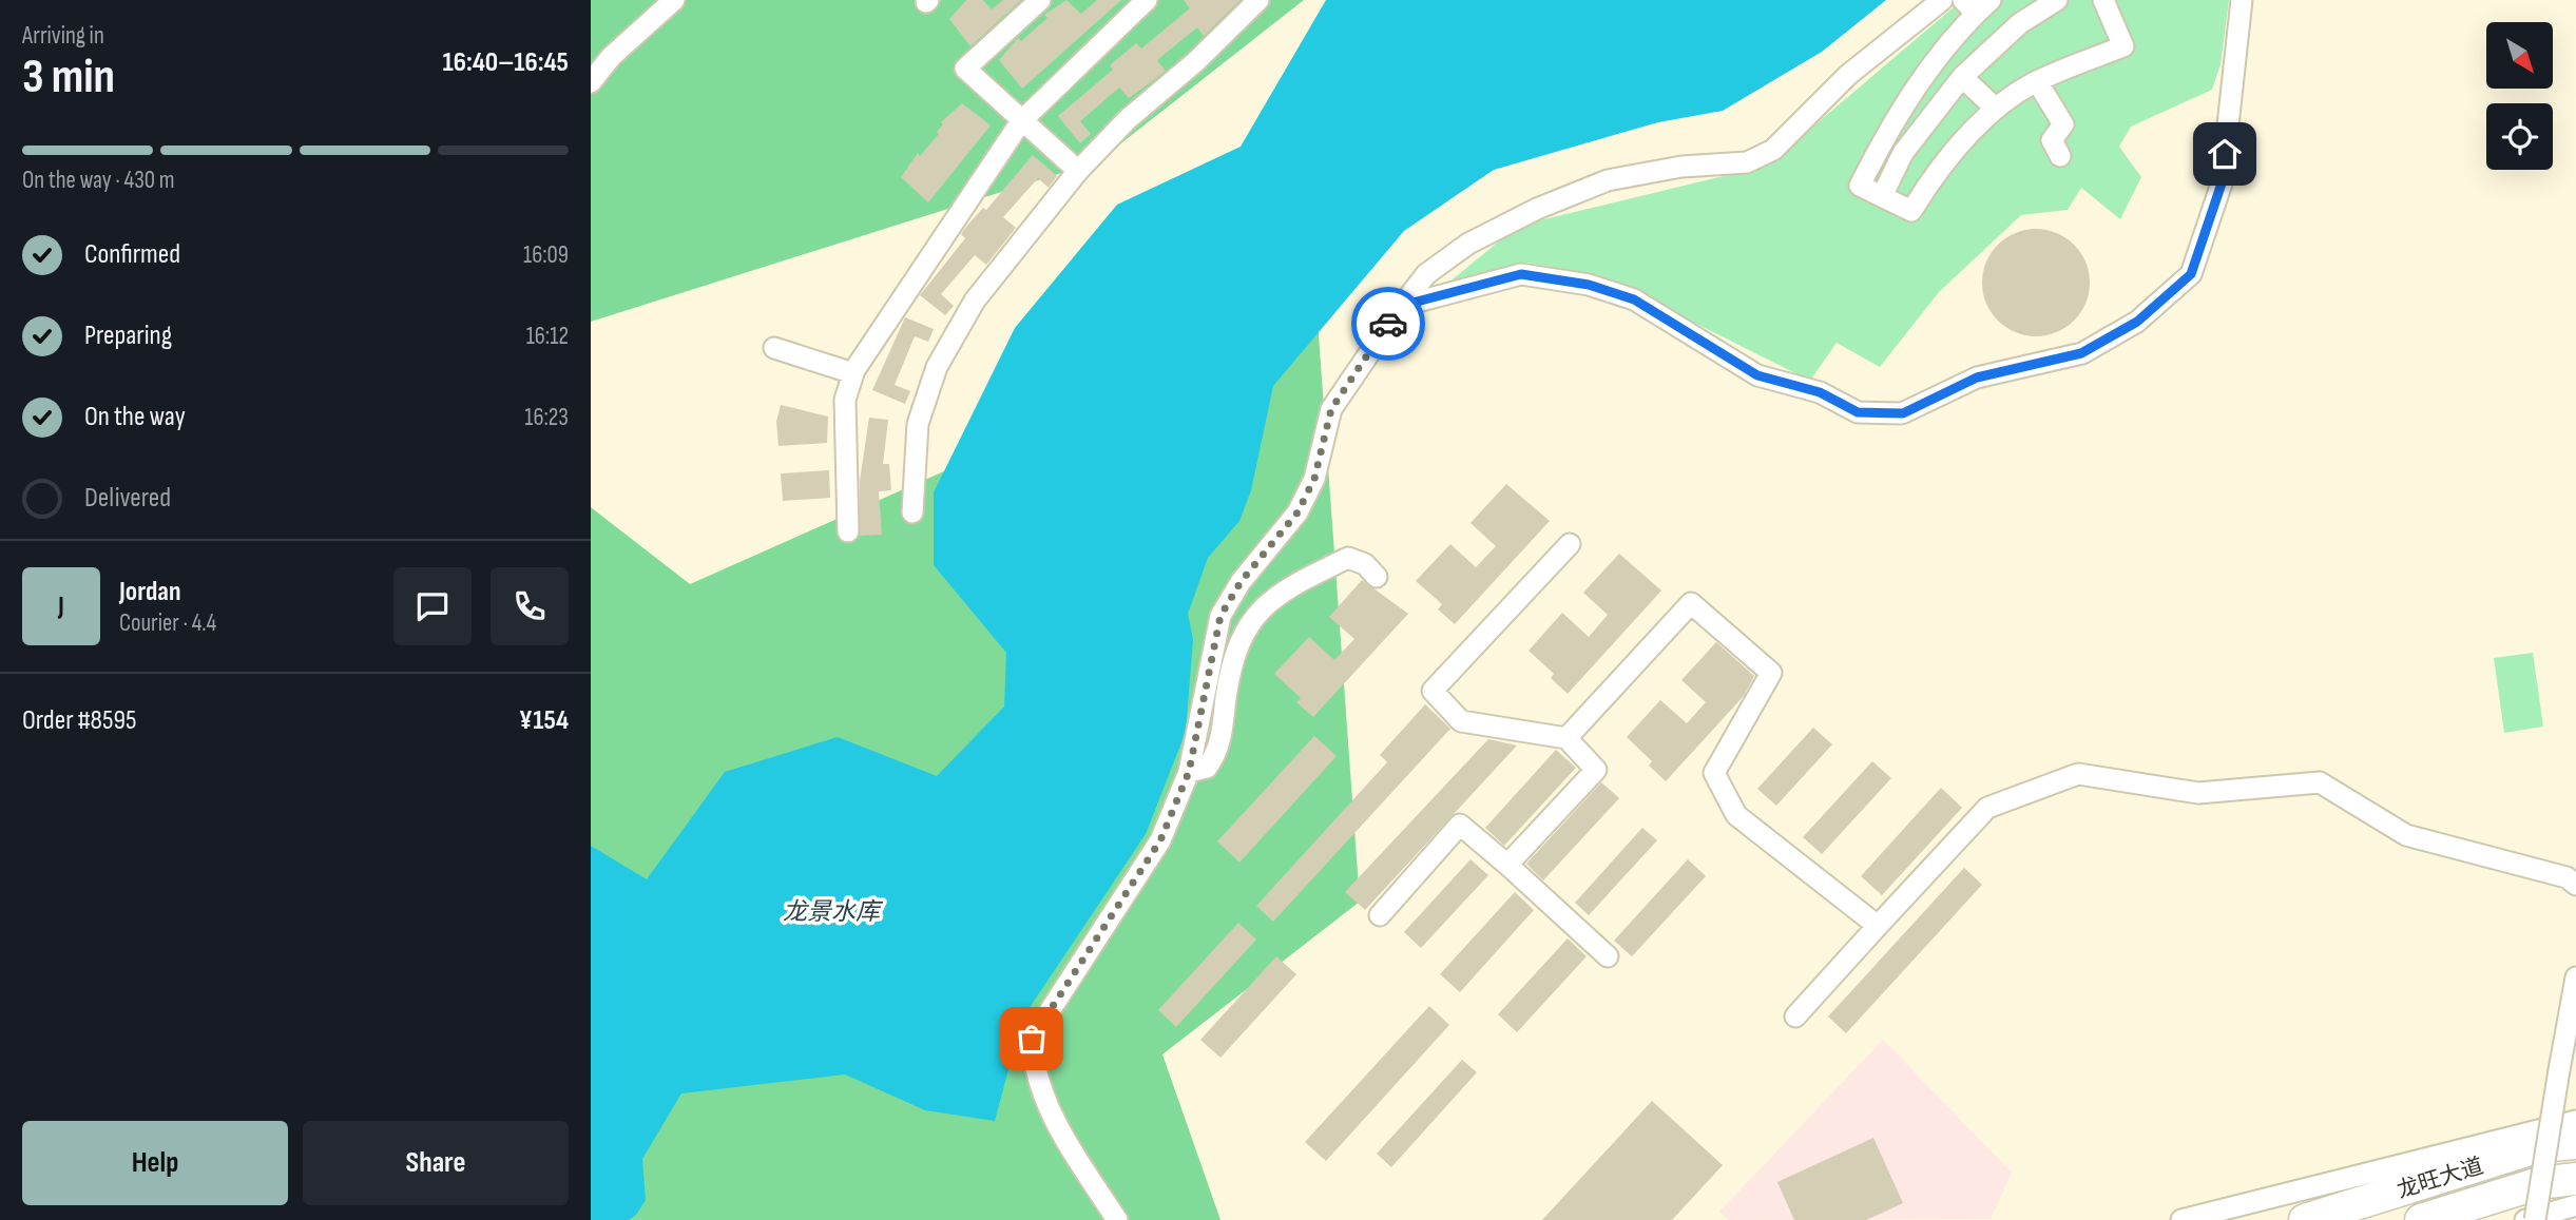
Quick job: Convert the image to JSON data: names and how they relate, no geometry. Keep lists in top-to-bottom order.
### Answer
{
  "streets": {
    "highway": ["龙旺大道"]
  },
  "water": ["龙景水库"],
  "north": "bottom right",
  "page": {
    "heading": ["3 min", "Arriving in", "16:40–16:45"],
    "panel": [
      "Jordan",
      "Courier · 4.4",
      "Order #8595",
      "¥154"
    ],
    "bar": "On the way · 430 m",
    "list": [
      ["Confirmed", "16:09"],
      ["Preparing", "16:12"],
      ["On the way", "16:23"],
      "Delivered"
    ],
    "round": "J",
    "buttons": ["Help", "Share"]
  }
}
